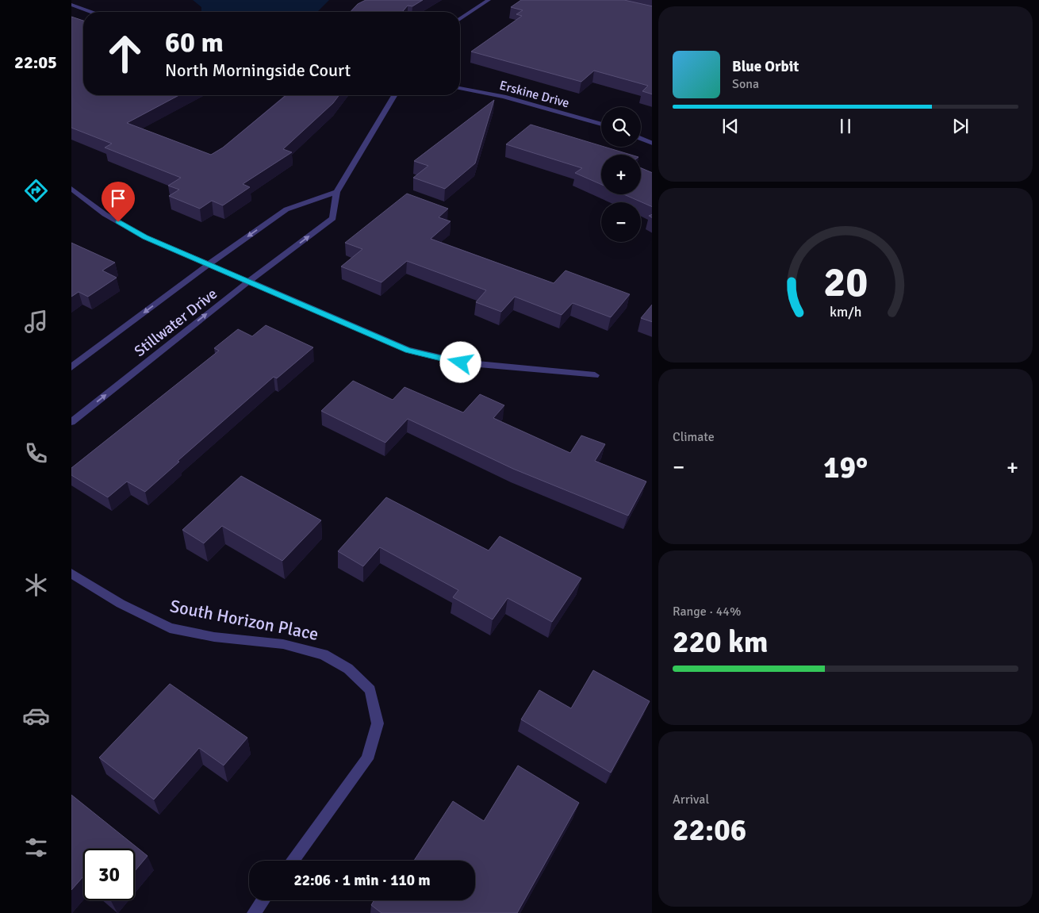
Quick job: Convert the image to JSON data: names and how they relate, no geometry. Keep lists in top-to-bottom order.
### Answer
{
  "streets": {
    "street": ["Erskine Drive", "Stillwater Drive", "South Horizon Place"]
  },
  "page": {
    "tabs": "22:05",
    "turn": ["60 m", "North Morningside Court"],
    "song": ["Blue Orbit", "Sona"],
    "map_buttons": ["+", "−"],
    "tile": [
      "Climate",
      ["Range · 44%", "220 km"],
      ["Arrival", "22:06"]
    ],
    "heat": ["−", "19°", "+"],
    "limit": "30",
    "trip": "22:06 · 1 min · 110 m",
    "gauge": ["20", "km/h"]
  }
}
